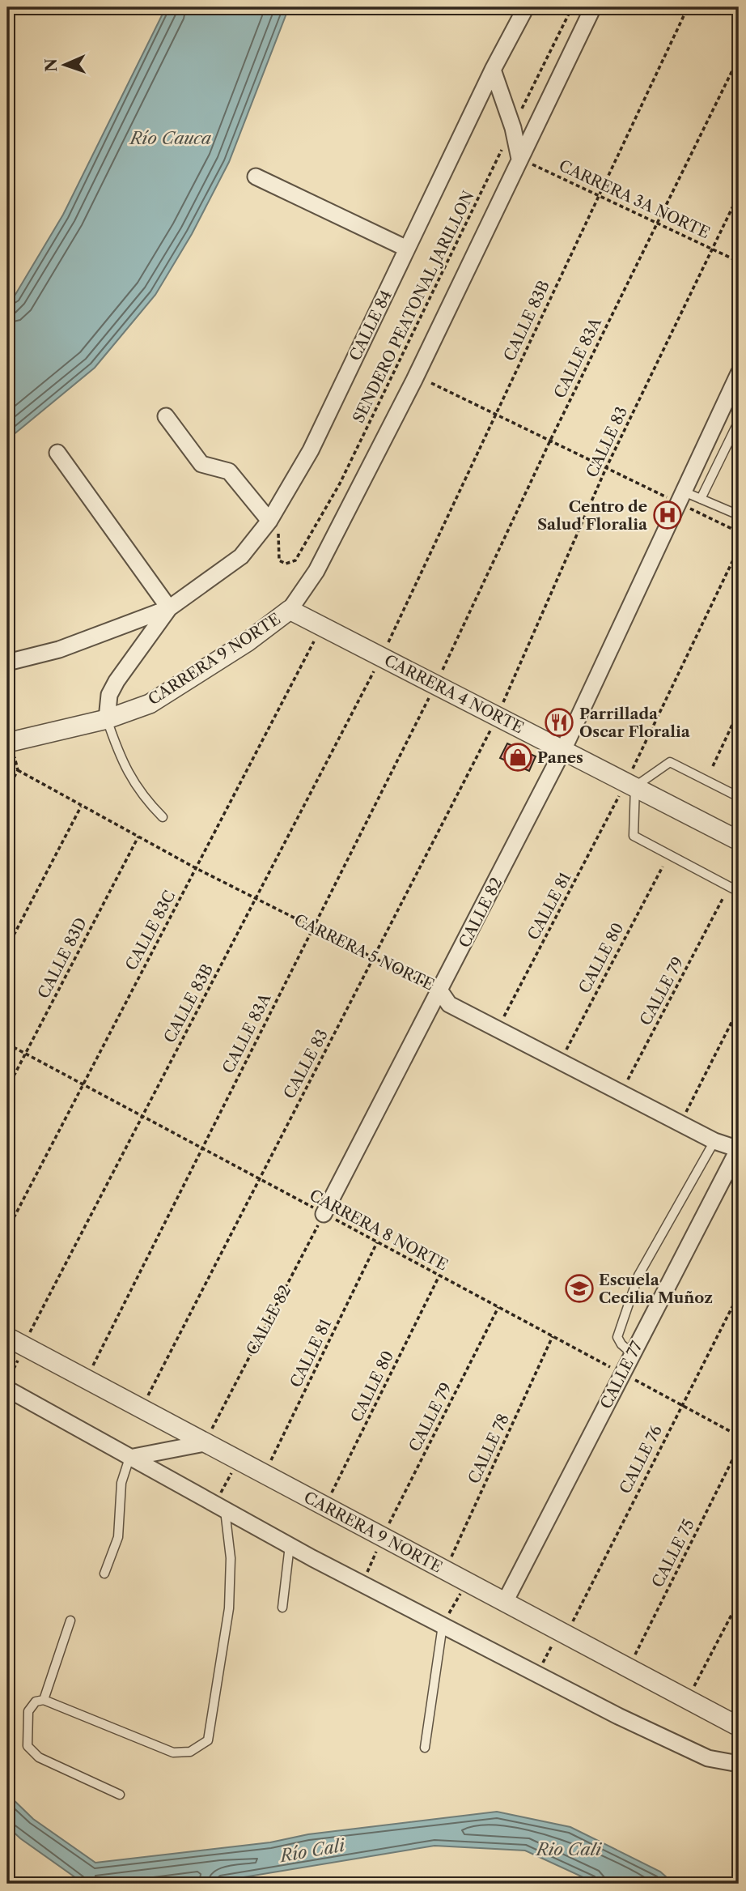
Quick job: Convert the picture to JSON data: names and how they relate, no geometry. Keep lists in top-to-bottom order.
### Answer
{
  "streets": {
    "street": [
      "CALLE 84",
      "CARRERA 9 NORTE",
      "CARRERA 4 NORTE",
      "CALLE 82",
      "CARRERA 5 NORTE",
      "CALLE 77"
    ],
    "path": [
      "CARRERA 3A NORTE",
      "SENDERO PEATONAL JARILLON",
      "CALLE 83B",
      "CALLE 83A",
      "CALLE 83",
      "CALLE 81",
      "CALLE 83C",
      "CALLE 83D",
      "CALLE 80",
      "CALLE 79",
      "CARRERA 8 NORTE",
      "CALLE 78",
      "CALLE 76",
      "CALLE 75"
    ]
  },
  "crossings": [
    ["CARRERA 3A NORTE", "CALLE 83B"],
    ["CARRERA 3A NORTE", "CALLE 83A"],
    ["CARRERA 3A NORTE", "CALLE 83"],
    ["SENDERO PEATONAL JARILLON", "CALLE 84"],
    ["CALLE 83B", "CARRERA 9 NORTE"],
    ["CALLE 83B", "CARRERA 5 NORTE"],
    ["CALLE 83B", "CARRERA 8 NORTE"],
    ["CALLE 83A", "CARRERA 9 NORTE"],
    ["CALLE 83A", "CARRERA 5 NORTE"],
    ["CALLE 83A", "CARRERA 8 NORTE"],
    ["CALLE 83", "CARRERA 9 NORTE"],
    ["CALLE 83", "CARRERA 5 NORTE"],
    ["CALLE 83", "CARRERA 8 NORTE"],
    ["CARRERA 9 NORTE", "CARRERA 4 NORTE"],
    ["CARRERA 9 NORTE", "CALLE 81"],
    ["CARRERA 9 NORTE", "CALLE 82"],
    ["CARRERA 9 NORTE", "CALLE 80"],
    ["CARRERA 9 NORTE", "CALLE 79"],
    ["CARRERA 9 NORTE", "CALLE 77"],
    ["CARRERA 9 NORTE", "CALLE 78"],
    ["CARRERA 9 NORTE", "CALLE 76"],
    ["CARRERA 9 NORTE", "CALLE 75"],
    ["CARRERA 4 NORTE", "CALLE 81"],
    ["CARRERA 4 NORTE", "CALLE 82"],
    ["CALLE 81", "CARRERA 5 NORTE"],
    ["CALLE 81", "CARRERA 8 NORTE"],
    ["CALLE 82", "CARRERA 5 NORTE"],
    ["CALLE 82", "CARRERA 8 NORTE"],
    ["CALLE 83C", "CARRERA 5 NORTE"],
    ["CALLE 83C", "CARRERA 8 NORTE"],
    ["CARRERA 5 NORTE", "CALLE 83D"],
    ["CARRERA 5 NORTE", "CALLE 80"],
    ["CARRERA 5 NORTE", "CALLE 79"],
    ["CARRERA 5 NORTE", "CALLE 77"],
    ["CALLE 83D", "CARRERA 8 NORTE"],
    ["CALLE 80", "CARRERA 8 NORTE"],
    ["CALLE 79", "CARRERA 8 NORTE"],
    ["CARRERA 8 NORTE", "CALLE 77"],
    ["CARRERA 8 NORTE", "CALLE 78"],
    ["CARRERA 8 NORTE", "CALLE 76"]
  ],
  "water": ["Río Cauca", "Rio Cali", "Río Cali"],
  "places": {
    "hospital": ["Centro de Salud Floralia"],
    "restaurant": ["Parrillada Oscar Floralia"],
    "shop": ["Panes"],
    "school or university": ["Escuela Cecilia Muñoz"]
  },
  "north": "left"
}
